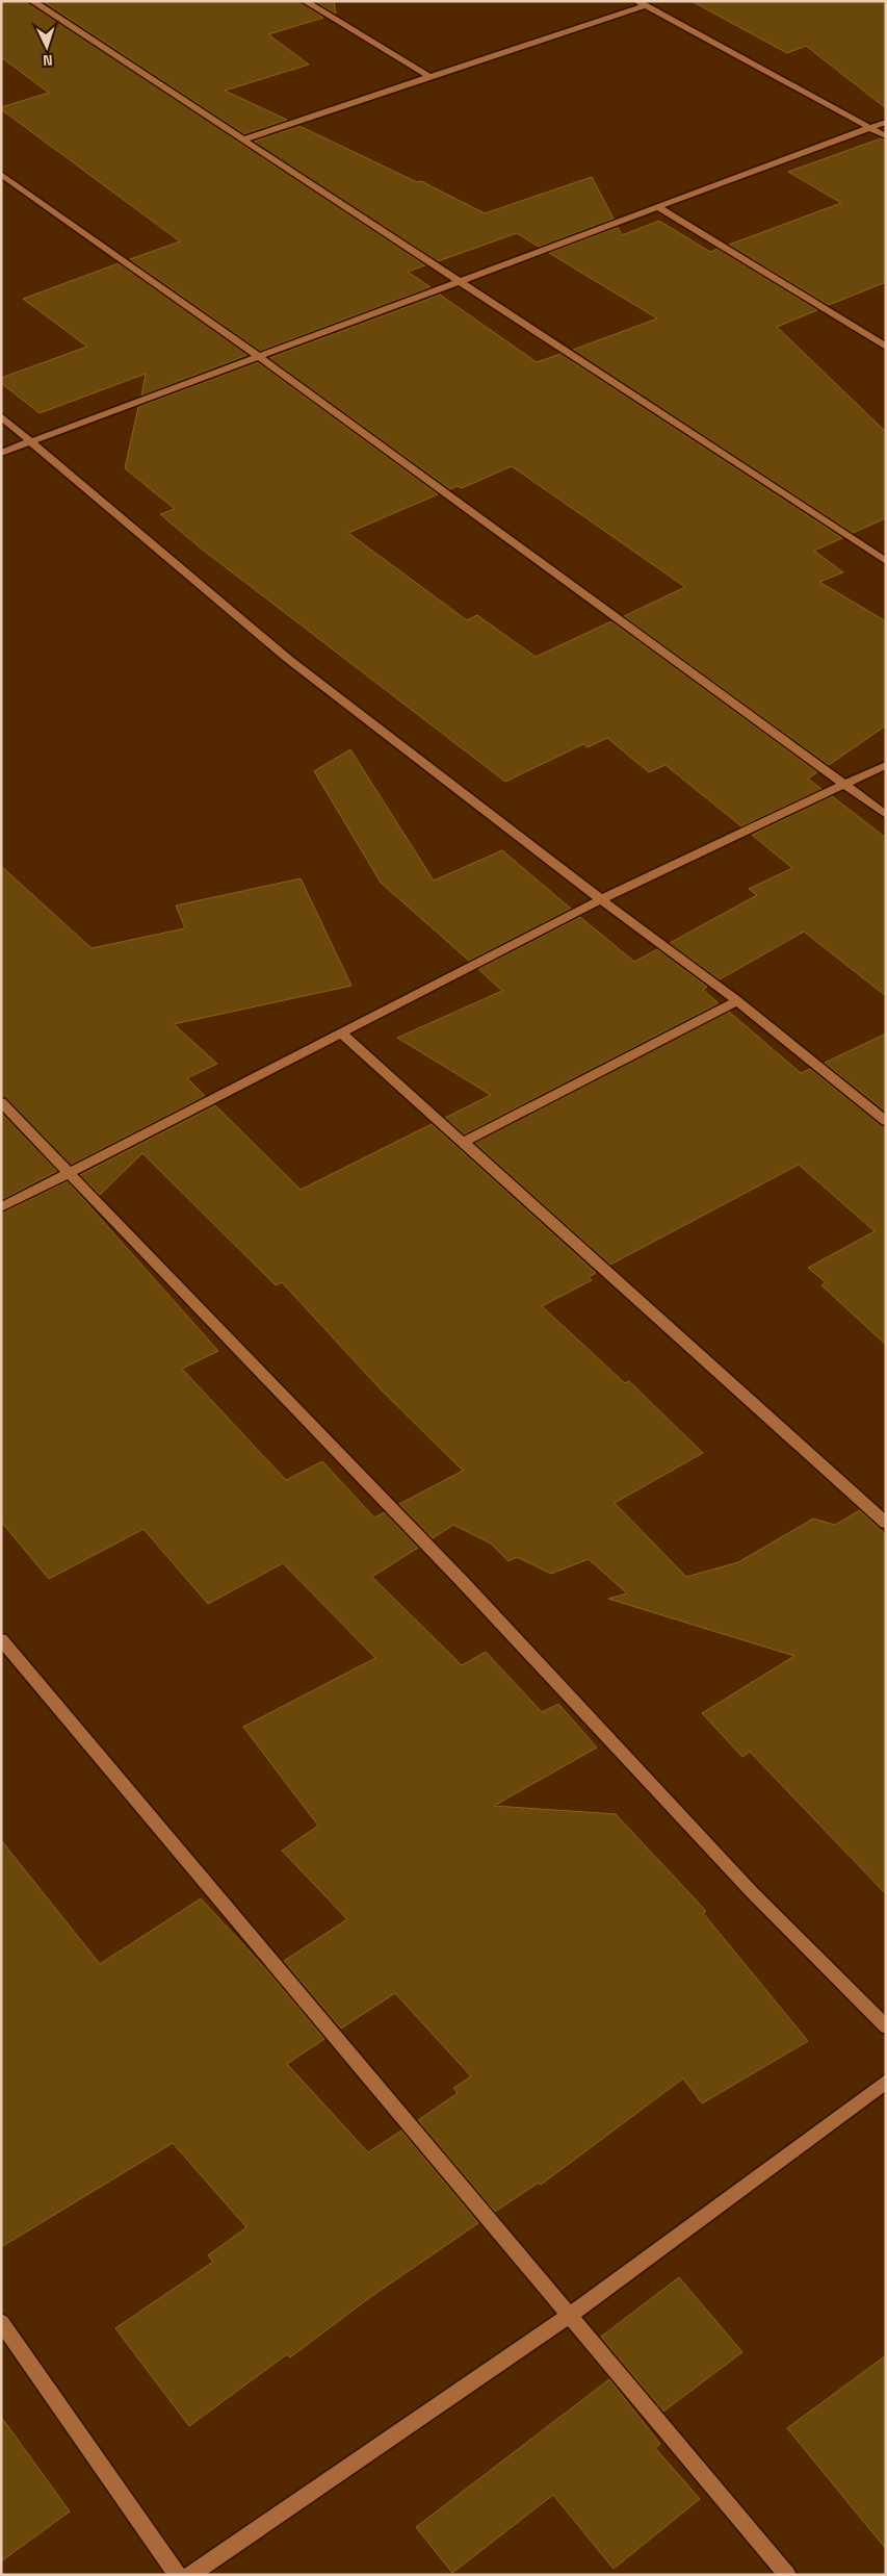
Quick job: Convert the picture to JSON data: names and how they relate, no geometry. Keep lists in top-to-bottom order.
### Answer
{
  "north": "bottom"
}
